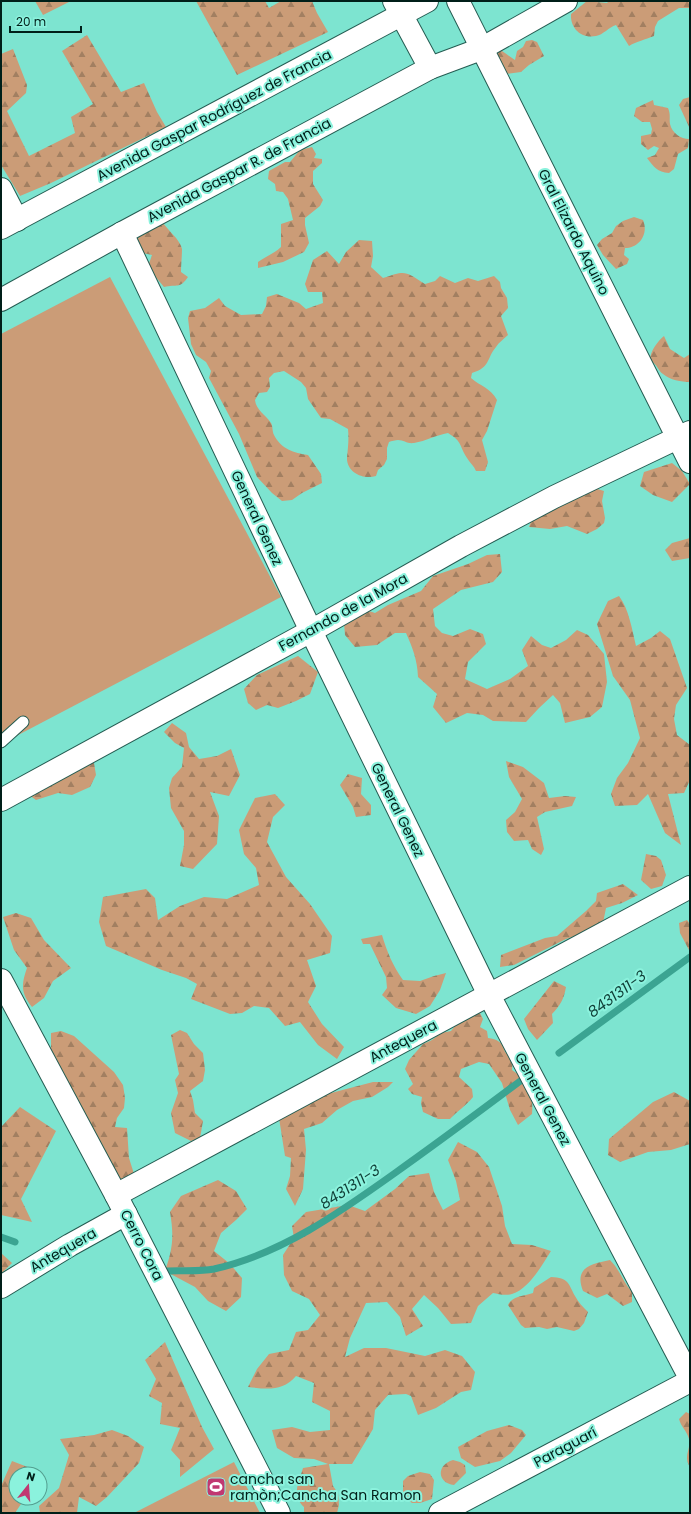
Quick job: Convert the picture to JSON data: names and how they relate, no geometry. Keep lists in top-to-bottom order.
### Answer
{
  "streets": {
    "street": [
      "Avenida Gaspar Rodríguez de Francia",
      "Avenida Gaspar R. de Francia",
      "Gral Elizardo Aquino",
      "General Genez",
      "Fernando de la Mora",
      "Antequera",
      "Cerro Cora",
      "Paraguarí"
    ]
  },
  "crossings": [
    ["Avenida Gaspar R. de Francia", "Gral Elizardo Aquino"],
    ["Avenida Gaspar R. de Francia", "General Genez"],
    ["Gral Elizardo Aquino", "Fernando de la Mora"],
    ["General Genez", "Fernando de la Mora"],
    ["General Genez", "Antequera"],
    ["General Genez", "Paraguarí"],
    ["Antequera", "Cerro Cora"]
  ],
  "water": ["8431311-3"],
  "places": {
    "sports": ["cancha san ramòn;Cancha San Ramon"]
  },
  "scale_bar": "20 m",
  "north": "top"
}
